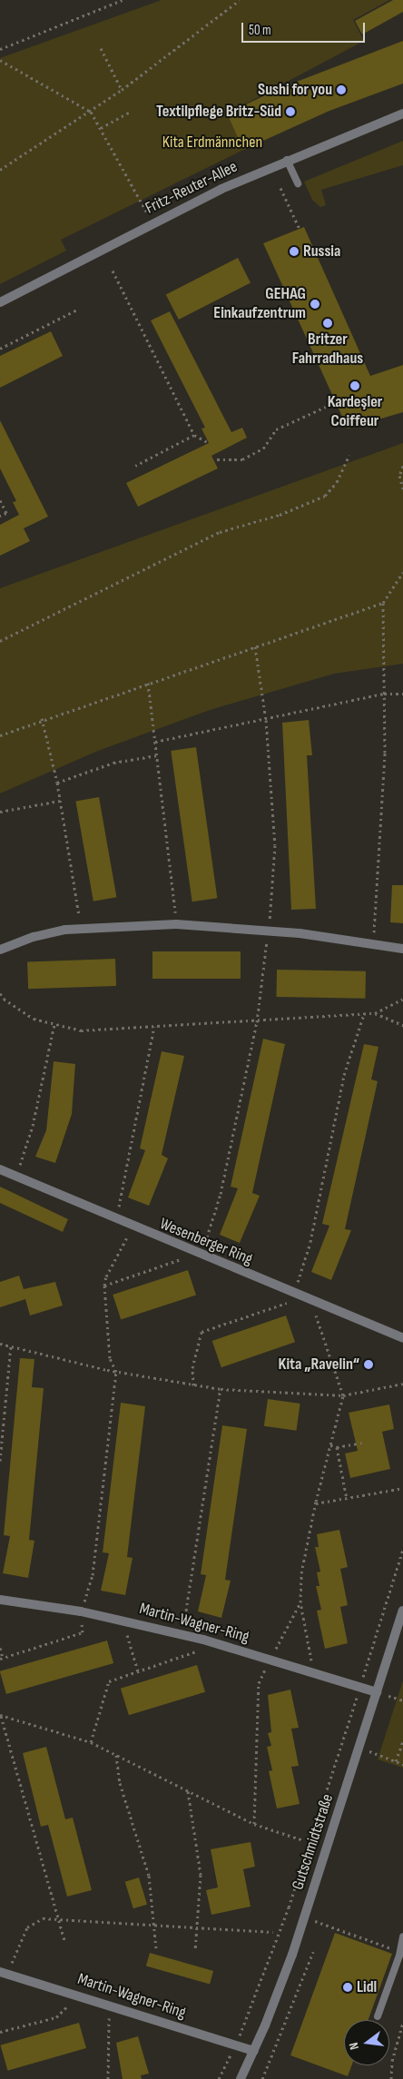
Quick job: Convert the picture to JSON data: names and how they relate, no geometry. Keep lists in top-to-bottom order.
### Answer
{
  "streets": {
    "street": [
      "Fritz-Reuter-Allee",
      "Wesenberger Ring",
      "Martin-Wagner-Ring",
      "Gutschmidtstraße"
    ]
  },
  "crossings": [
    ["Martin-Wagner-Ring", "Gutschmidtstraße"]
  ],
  "parks": ["Kita Erdmännchen"],
  "places": [
    "Sushi for you",
    "Textilpflege Britz-Süd",
    "Russia",
    "GEHAG Einkaufzentrum",
    "Britzer Fahrradhaus",
    "Kardeşler Coiffeur",
    "Kita „Ravelin“",
    "Lidl"
  ],
  "scale_bar": "50 m",
  "north": "left"
}
